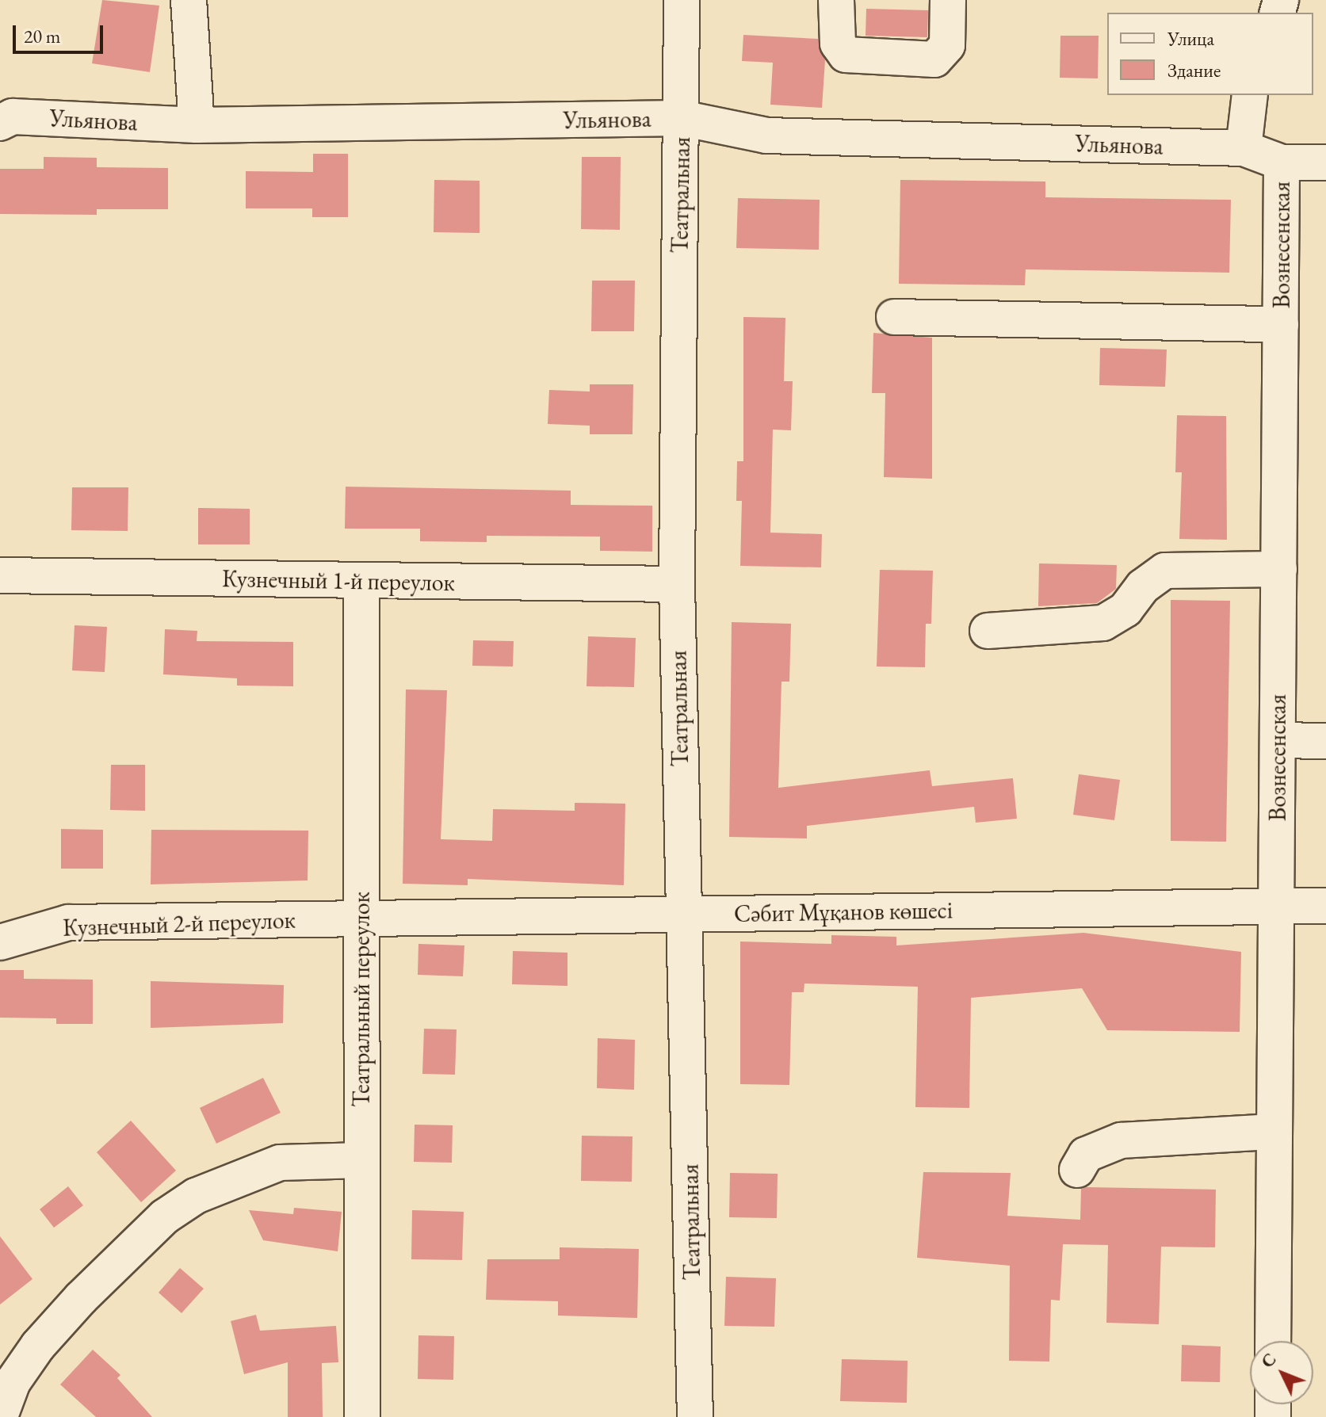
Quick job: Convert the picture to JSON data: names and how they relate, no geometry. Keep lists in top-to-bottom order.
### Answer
{
  "streets": {
    "street": [
      "Ульянова",
      "Театральная",
      "Вознесенская",
      "Кузнечный 1-й переулок",
      "Сәбит Мұқанов көшесі",
      "Кузнечный 2-й переулок",
      "Театральный переулок"
    ]
  },
  "crossings": [
    ["Ульянова", "Театральная"],
    ["Ульянова", "Вознесенская"],
    ["Театральная", "Кузнечный 1-й переулок"],
    ["Театральная", "Сәбит Мұқанов көшесі"],
    ["Вознесенская", "Сәбит Мұқанов көшесі"],
    ["Кузнечный 1-й переулок", "Театральный переулок"],
    ["Сәбит Мұқанов көшесі", "Кузнечный 2-й переулок"],
    ["Сәбит Мұқанов көшесі", "Театральный переулок"],
    ["Кузнечный 2-й переулок", "Театральный переулок"]
  ],
  "legend": ["Улица", "Здание"],
  "scale_bar": "20 m",
  "north": "top left"
}
